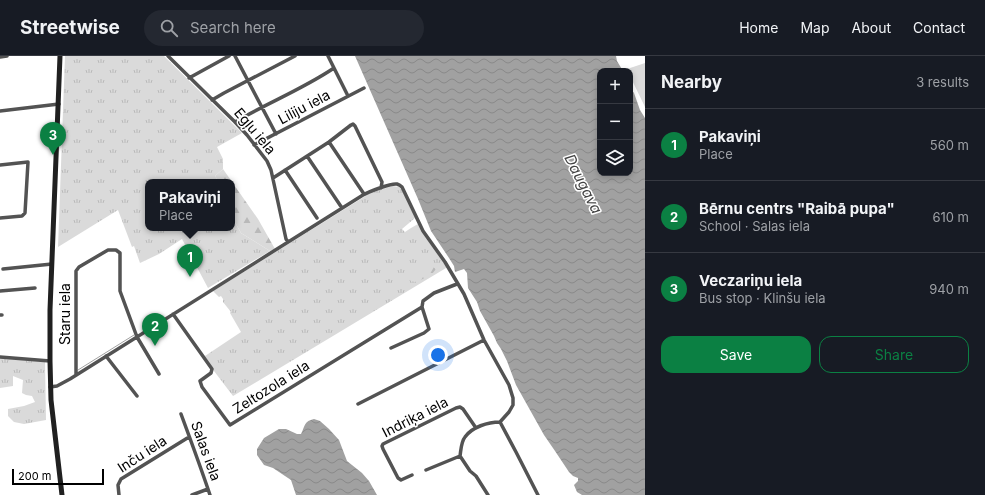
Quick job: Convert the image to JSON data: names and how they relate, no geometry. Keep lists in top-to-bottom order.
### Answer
{
  "streets": {
    "street": [
      "Liliju iela",
      "Egļu iela",
      "Staru iela",
      "Zeltozola iela",
      "Indriķa iela",
      "Salas iela",
      "Inču iela"
    ]
  },
  "crossings": [
    ["Liliju iela", "Egļu iela"],
    ["Salas iela", "Inču iela"]
  ],
  "water": ["Daugava"],
  "scale_bar": "200 m",
  "page": {
    "header": "Streetwise",
    "search": "Search here",
    "nav": [
      "Home",
      "Map",
      "About",
      "Contact"
    ],
    "heading": ["Nearby", "3 results"],
    "map_buttons": ["+", "−"],
    "list": [
      {
        "mark": "1",
        "name": "Pakaviņi",
        "note": "Place",
        "value": "560 m"
      },
      {
        "mark": "2",
        "name": "Bērnu centrs \"Raibā pupa\"",
        "note": "School · Salas iela",
        "value": "610 m"
      },
      {
        "mark": "3",
        "name": "Veczariņu iela",
        "note": "Bus stop · Klinšu iela",
        "value": "940 m"
      }
    ],
    "pins": ["3", "1", "2"],
    "popup": ["Pakaviņi", "Place"],
    "buttons": ["Save", "Share"],
    "scale": "200 m"
  }
}
